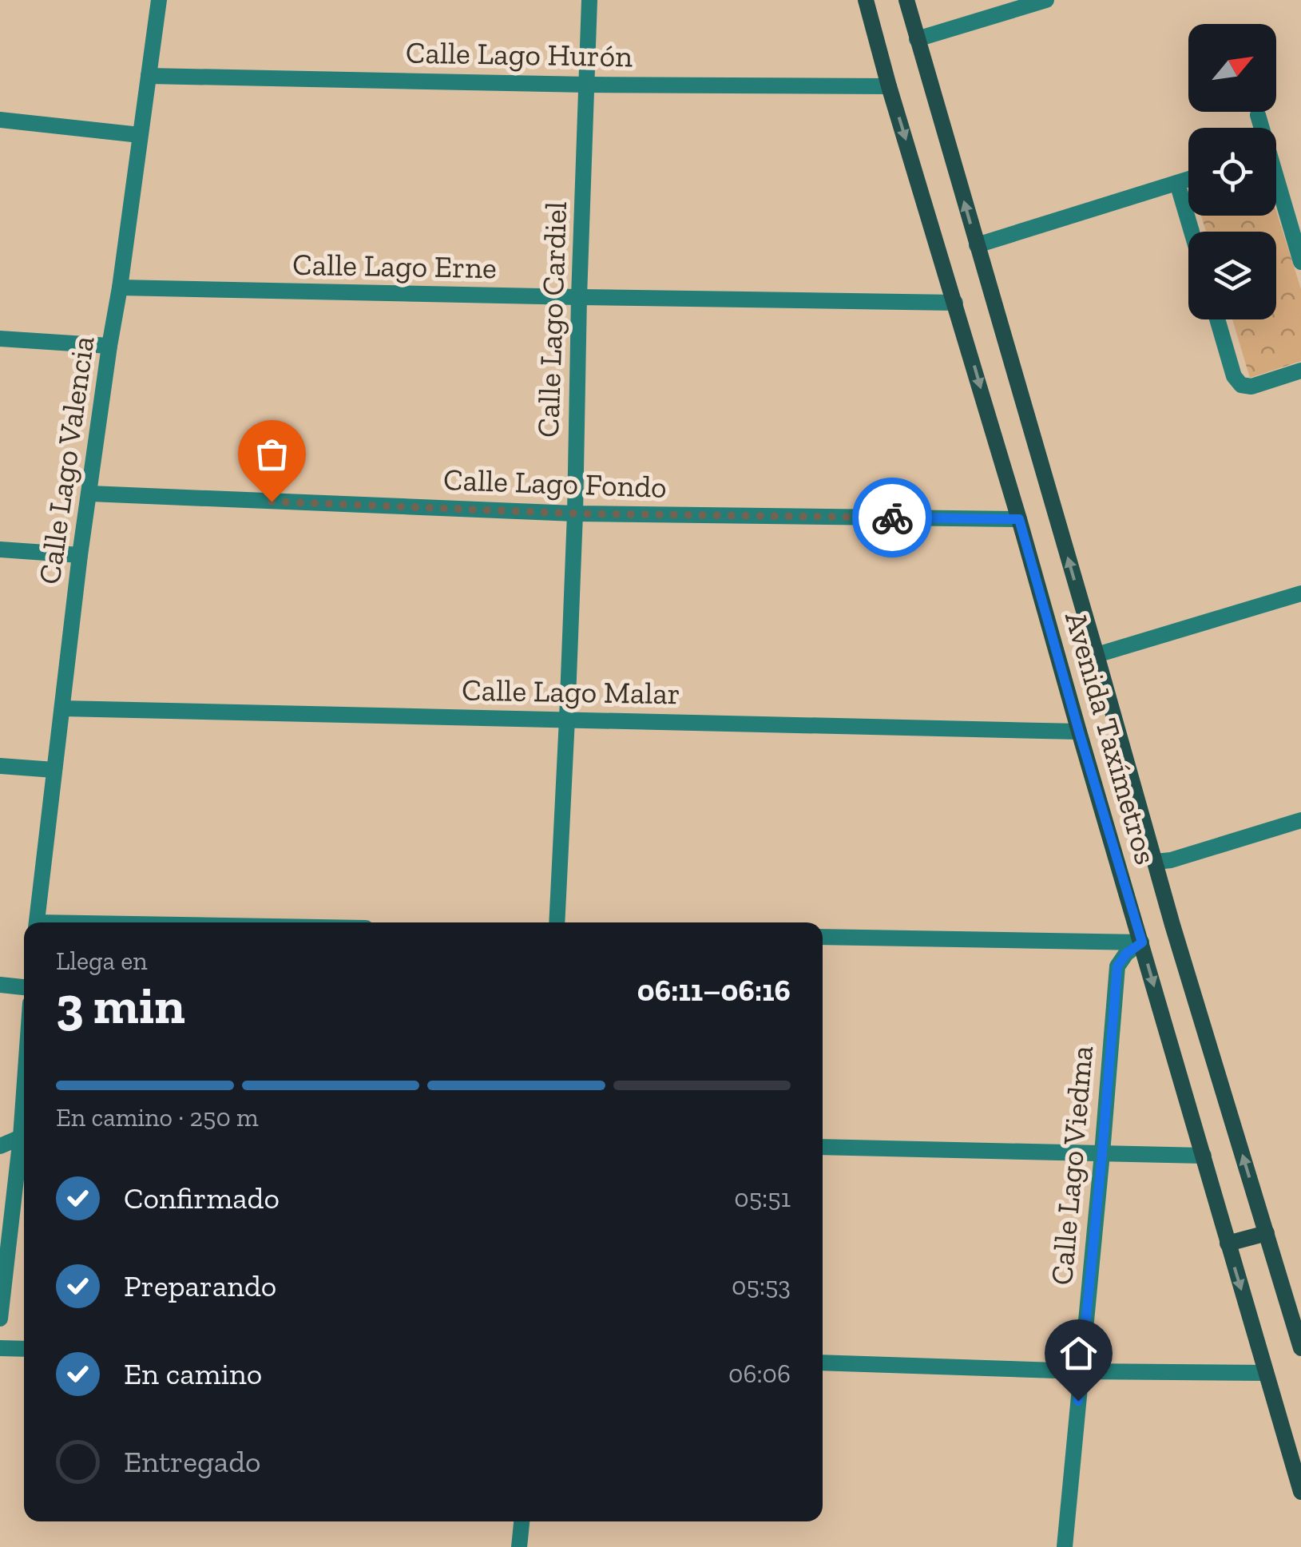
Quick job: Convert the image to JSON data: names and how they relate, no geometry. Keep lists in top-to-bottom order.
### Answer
{
  "streets": {
    "main road": ["Avenida Taxímetros"],
    "street": [
      "Calle Lago Hurón",
      "Calle Lago Erne",
      "Calle Lago Cardiel",
      "Calle Lago Valencia",
      "Calle Lago Fondo",
      "Calle Lago Malar",
      "Calle Lago Viedma"
    ]
  },
  "crossings": [
    ["Calle Lago Hurón", "Calle Lago Cardiel"],
    ["Calle Lago Hurón", "Calle Lago Valencia"],
    ["Calle Lago Hurón", "Avenida Taxímetros"],
    ["Calle Lago Erne", "Calle Lago Cardiel"],
    ["Calle Lago Erne", "Calle Lago Valencia"],
    ["Calle Lago Erne", "Avenida Taxímetros"],
    ["Calle Lago Cardiel", "Calle Lago Fondo"],
    ["Calle Lago Cardiel", "Calle Lago Malar"],
    ["Calle Lago Valencia", "Calle Lago Fondo"],
    ["Calle Lago Valencia", "Calle Lago Malar"],
    ["Calle Lago Fondo", "Avenida Taxímetros"],
    ["Calle Lago Malar", "Avenida Taxímetros"],
    ["Avenida Taxímetros", "Calle Lago Viedma"]
  ],
  "north": "top right",
  "page": {
    "heading": ["3 min", "Llega en", "06:11–06:16"],
    "bar": "En camino · 250 m",
    "list": [
      ["Confirmado", "05:51"],
      ["Preparando", "05:53"],
      ["En camino", "06:06"],
      "Entregado"
    ]
  }
}
